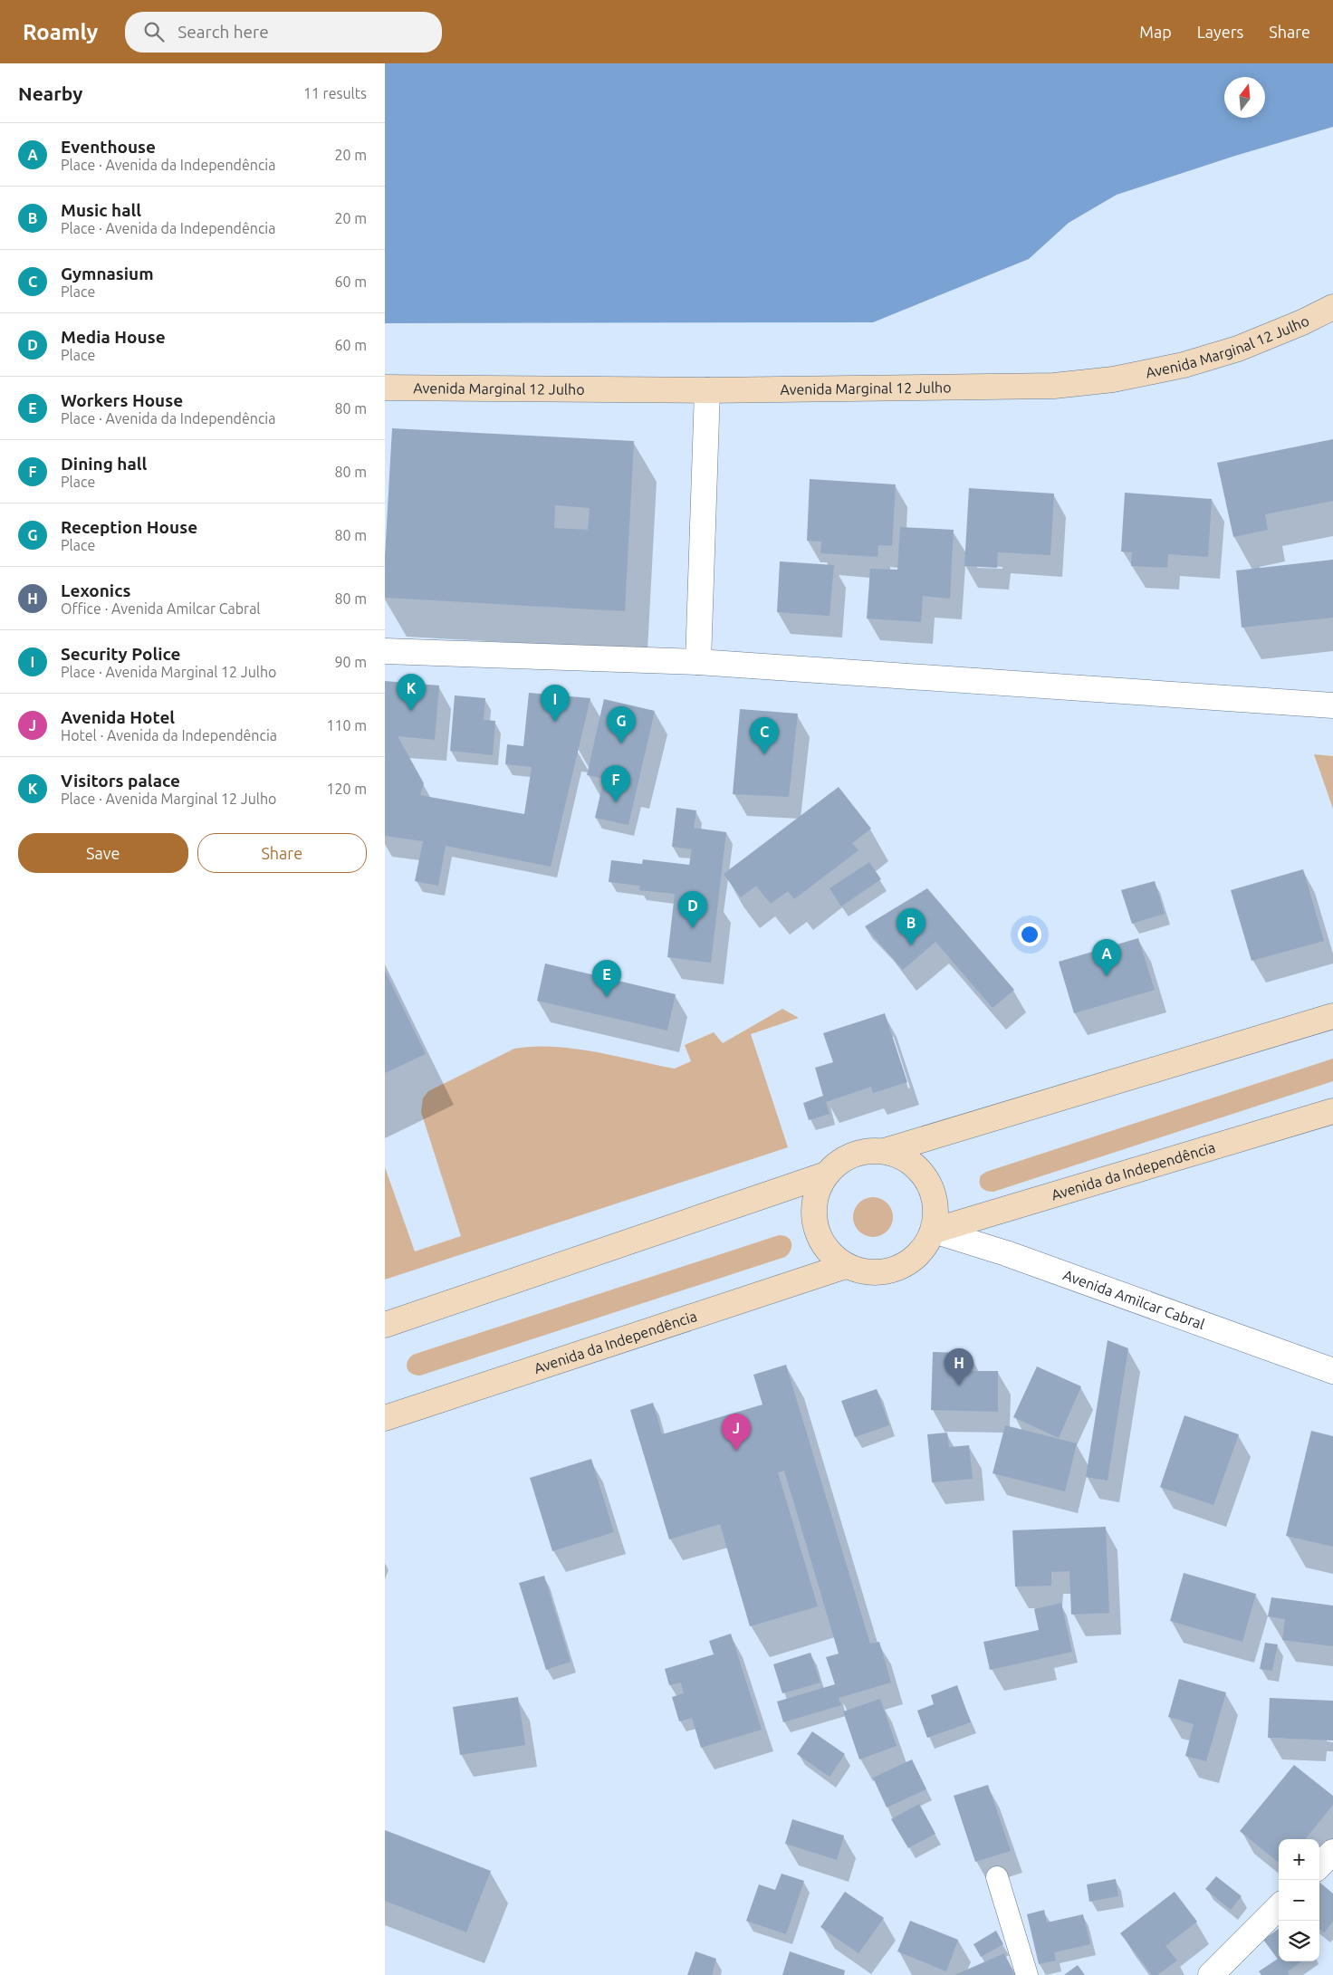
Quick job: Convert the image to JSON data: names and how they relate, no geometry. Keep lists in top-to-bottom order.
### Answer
{
  "streets": {
    "street": ["Avenida Marginal 12 Julho", "Avenida da Independência", "Avenida Amilcar Cabral"]
  },
  "crossings": [
    ["Avenida da Independência", "Avenida Amilcar Cabral"]
  ],
  "north": "top",
  "page": {
    "header": "Roamly",
    "search": "Search here",
    "nav": ["Map", "Layers", "Share"],
    "heading": ["Nearby", "11 results"],
    "list": [
      {
        "mark": "A",
        "name": "Eventhouse",
        "note": "Place · Avenida da Independência",
        "value": "20 m"
      },
      {
        "mark": "B",
        "name": "Music hall",
        "note": "Place · Avenida da Independência",
        "value": "20 m"
      },
      {
        "mark": "C",
        "name": "Gymnasium",
        "note": "Place",
        "value": "60 m"
      },
      {
        "mark": "D",
        "name": "Media House",
        "note": "Place",
        "value": "60 m"
      },
      {
        "mark": "E",
        "name": "Workers House",
        "note": "Place · Avenida da Independência",
        "value": "80 m"
      },
      {
        "mark": "F",
        "name": "Dining hall",
        "note": "Place",
        "value": "80 m"
      },
      {
        "mark": "G",
        "name": "Reception House",
        "note": "Place",
        "value": "80 m"
      },
      {
        "mark": "H",
        "name": "Lexonics",
        "note": "Office · Avenida Amilcar Cabral",
        "value": "80 m"
      },
      {
        "mark": "I",
        "name": "Security Police",
        "note": "Place · Avenida Marginal 12 Julho",
        "value": "90 m"
      },
      {
        "mark": "J",
        "name": "Avenida Hotel",
        "note": "Hotel · Avenida da Independência",
        "value": "110 m"
      },
      {
        "mark": "K",
        "name": "Visitors palace",
        "note": "Place · Avenida Marginal 12 Julho",
        "value": "120 m"
      }
    ],
    "pins": [
      "K",
      "I",
      "G",
      "C",
      "F",
      "D",
      "B",
      "A",
      "E",
      "H",
      "J"
    ],
    "buttons": ["Save", "Share"],
    "map_buttons": ["+", "−"]
  }
}
